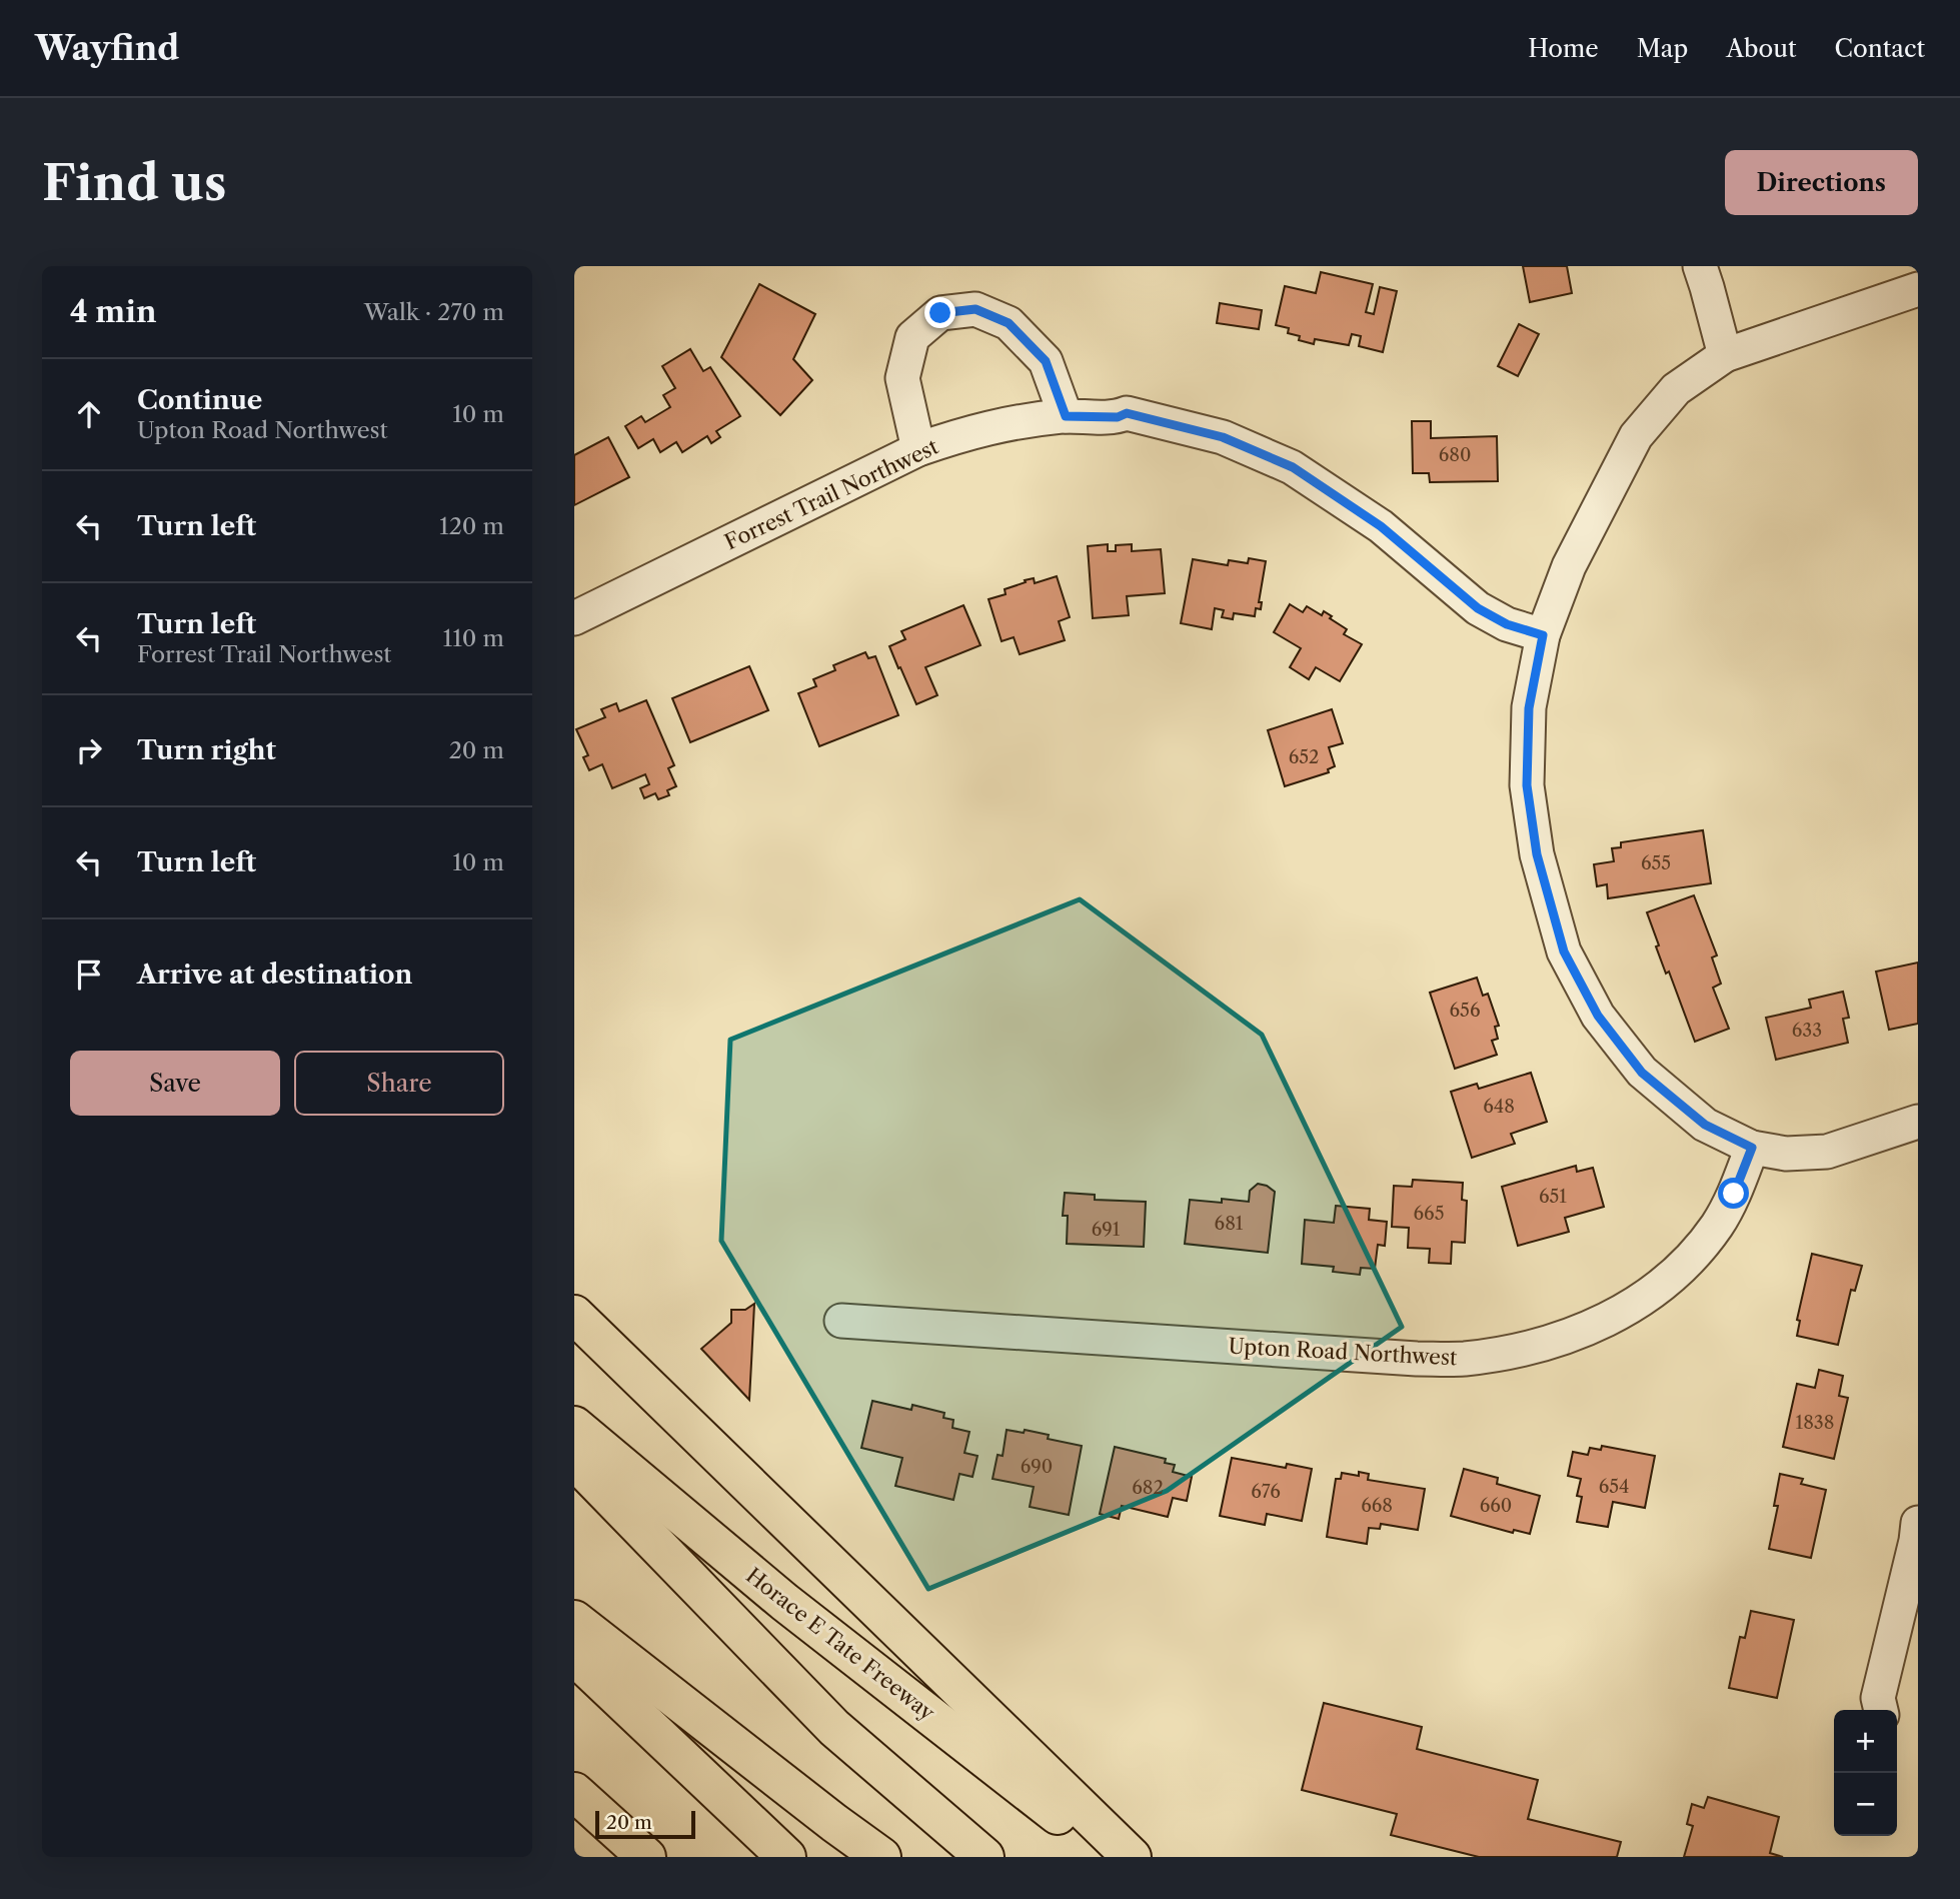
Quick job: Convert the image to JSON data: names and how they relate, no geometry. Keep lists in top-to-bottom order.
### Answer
{
  "streets": {
    "highway": ["Horace E Tate Freeway"],
    "street": ["Forrest Trail Northwest", "Upton Road Northwest"]
  },
  "house_numbers": [
    "680",
    "652",
    "655",
    "656",
    "633",
    "648",
    "651",
    "665",
    "681",
    "691",
    "1838",
    "690",
    "654",
    "682",
    "676",
    "668",
    "660"
  ],
  "scale_bar": "20 m",
  "page": {
    "header": "Wayfind",
    "nav": [
      "Home",
      "Map",
      "About",
      "Contact"
    ],
    "buttons": [
      "Directions",
      ["Save", "Share"]
    ],
    "title": "Find us",
    "heading": ["4 min", "Walk · 270 m"],
    "list": [
      ["Continue", "Upton Road Northwest", "10 m"],
      ["Turn left", "120 m"],
      ["Turn left", "Forrest Trail Northwest", "110 m"],
      ["Turn right", "20 m"],
      ["Turn left", "10 m"],
      "Arrive at destination"
    ],
    "map_buttons": ["+", "−"],
    "scale": "20 m"
  }
}
